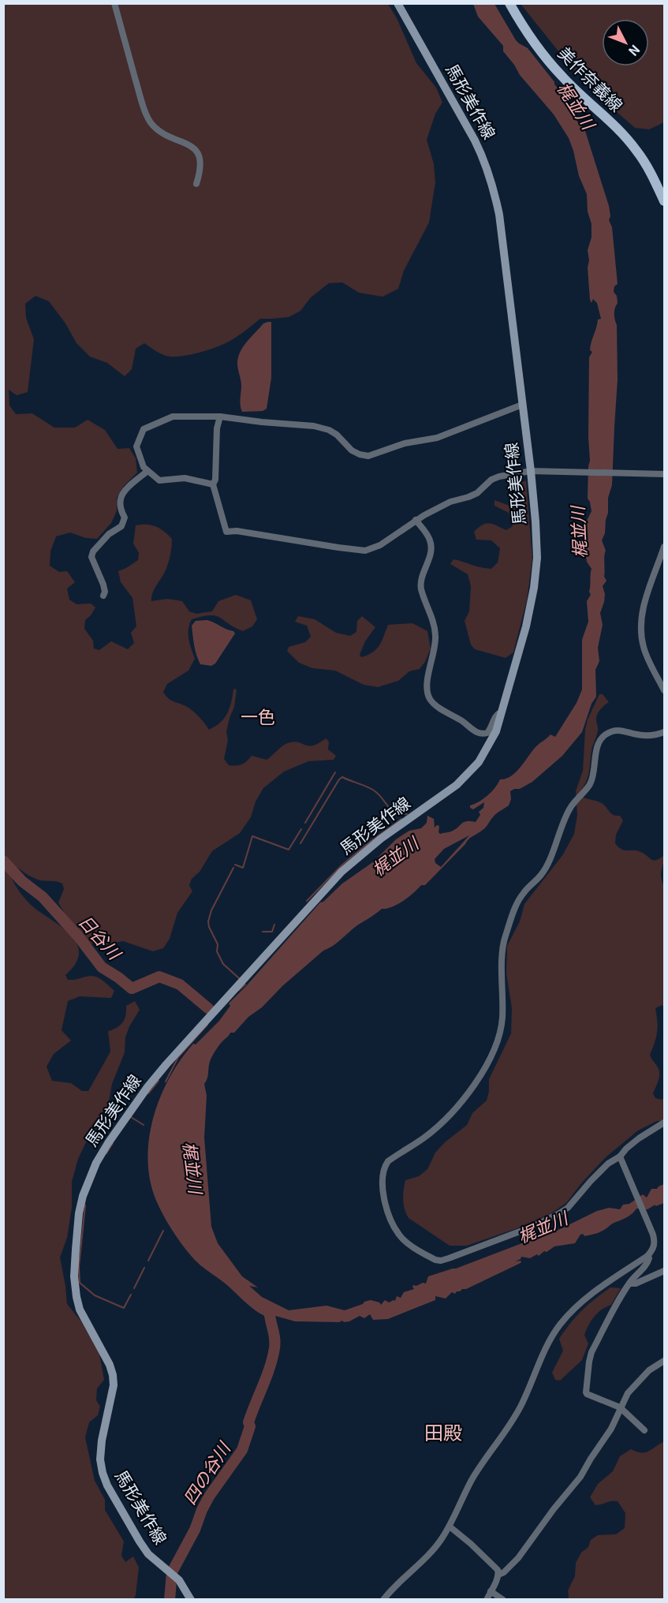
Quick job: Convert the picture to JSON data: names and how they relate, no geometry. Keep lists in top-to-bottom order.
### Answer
{
  "streets": {
    "main road": ["美作奈義線", "馬形美作線"]
  },
  "districts": ["一色", "田殿"],
  "water": ["梶並川", "日谷川", "四の谷川"],
  "north": "bottom right"
}
